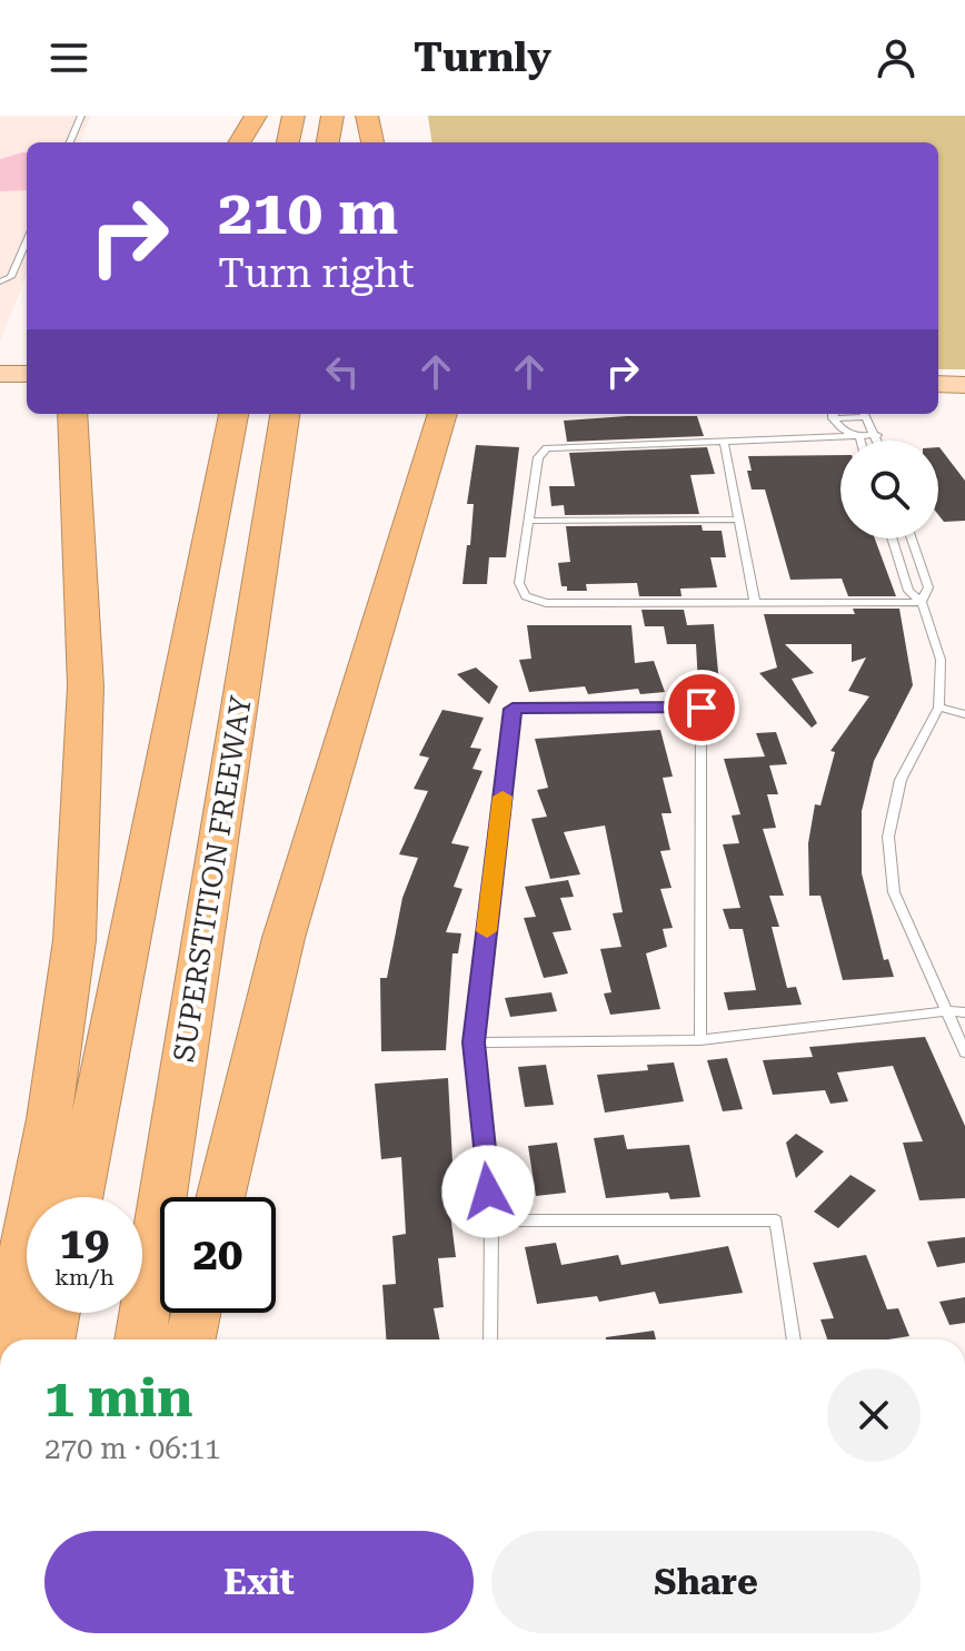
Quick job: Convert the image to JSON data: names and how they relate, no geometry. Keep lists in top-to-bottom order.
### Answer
{
  "streets": {
    "highway": ["SUPERSTITION FREEWAY"]
  },
  "page": {
    "header": "Turnly",
    "turn": ["210 m", "Turn right"],
    "speed": "19 km/h",
    "limit": "20",
    "heading": ["1 min", "270 m · 06:11"],
    "buttons": ["Exit", "Share"]
  }
}
